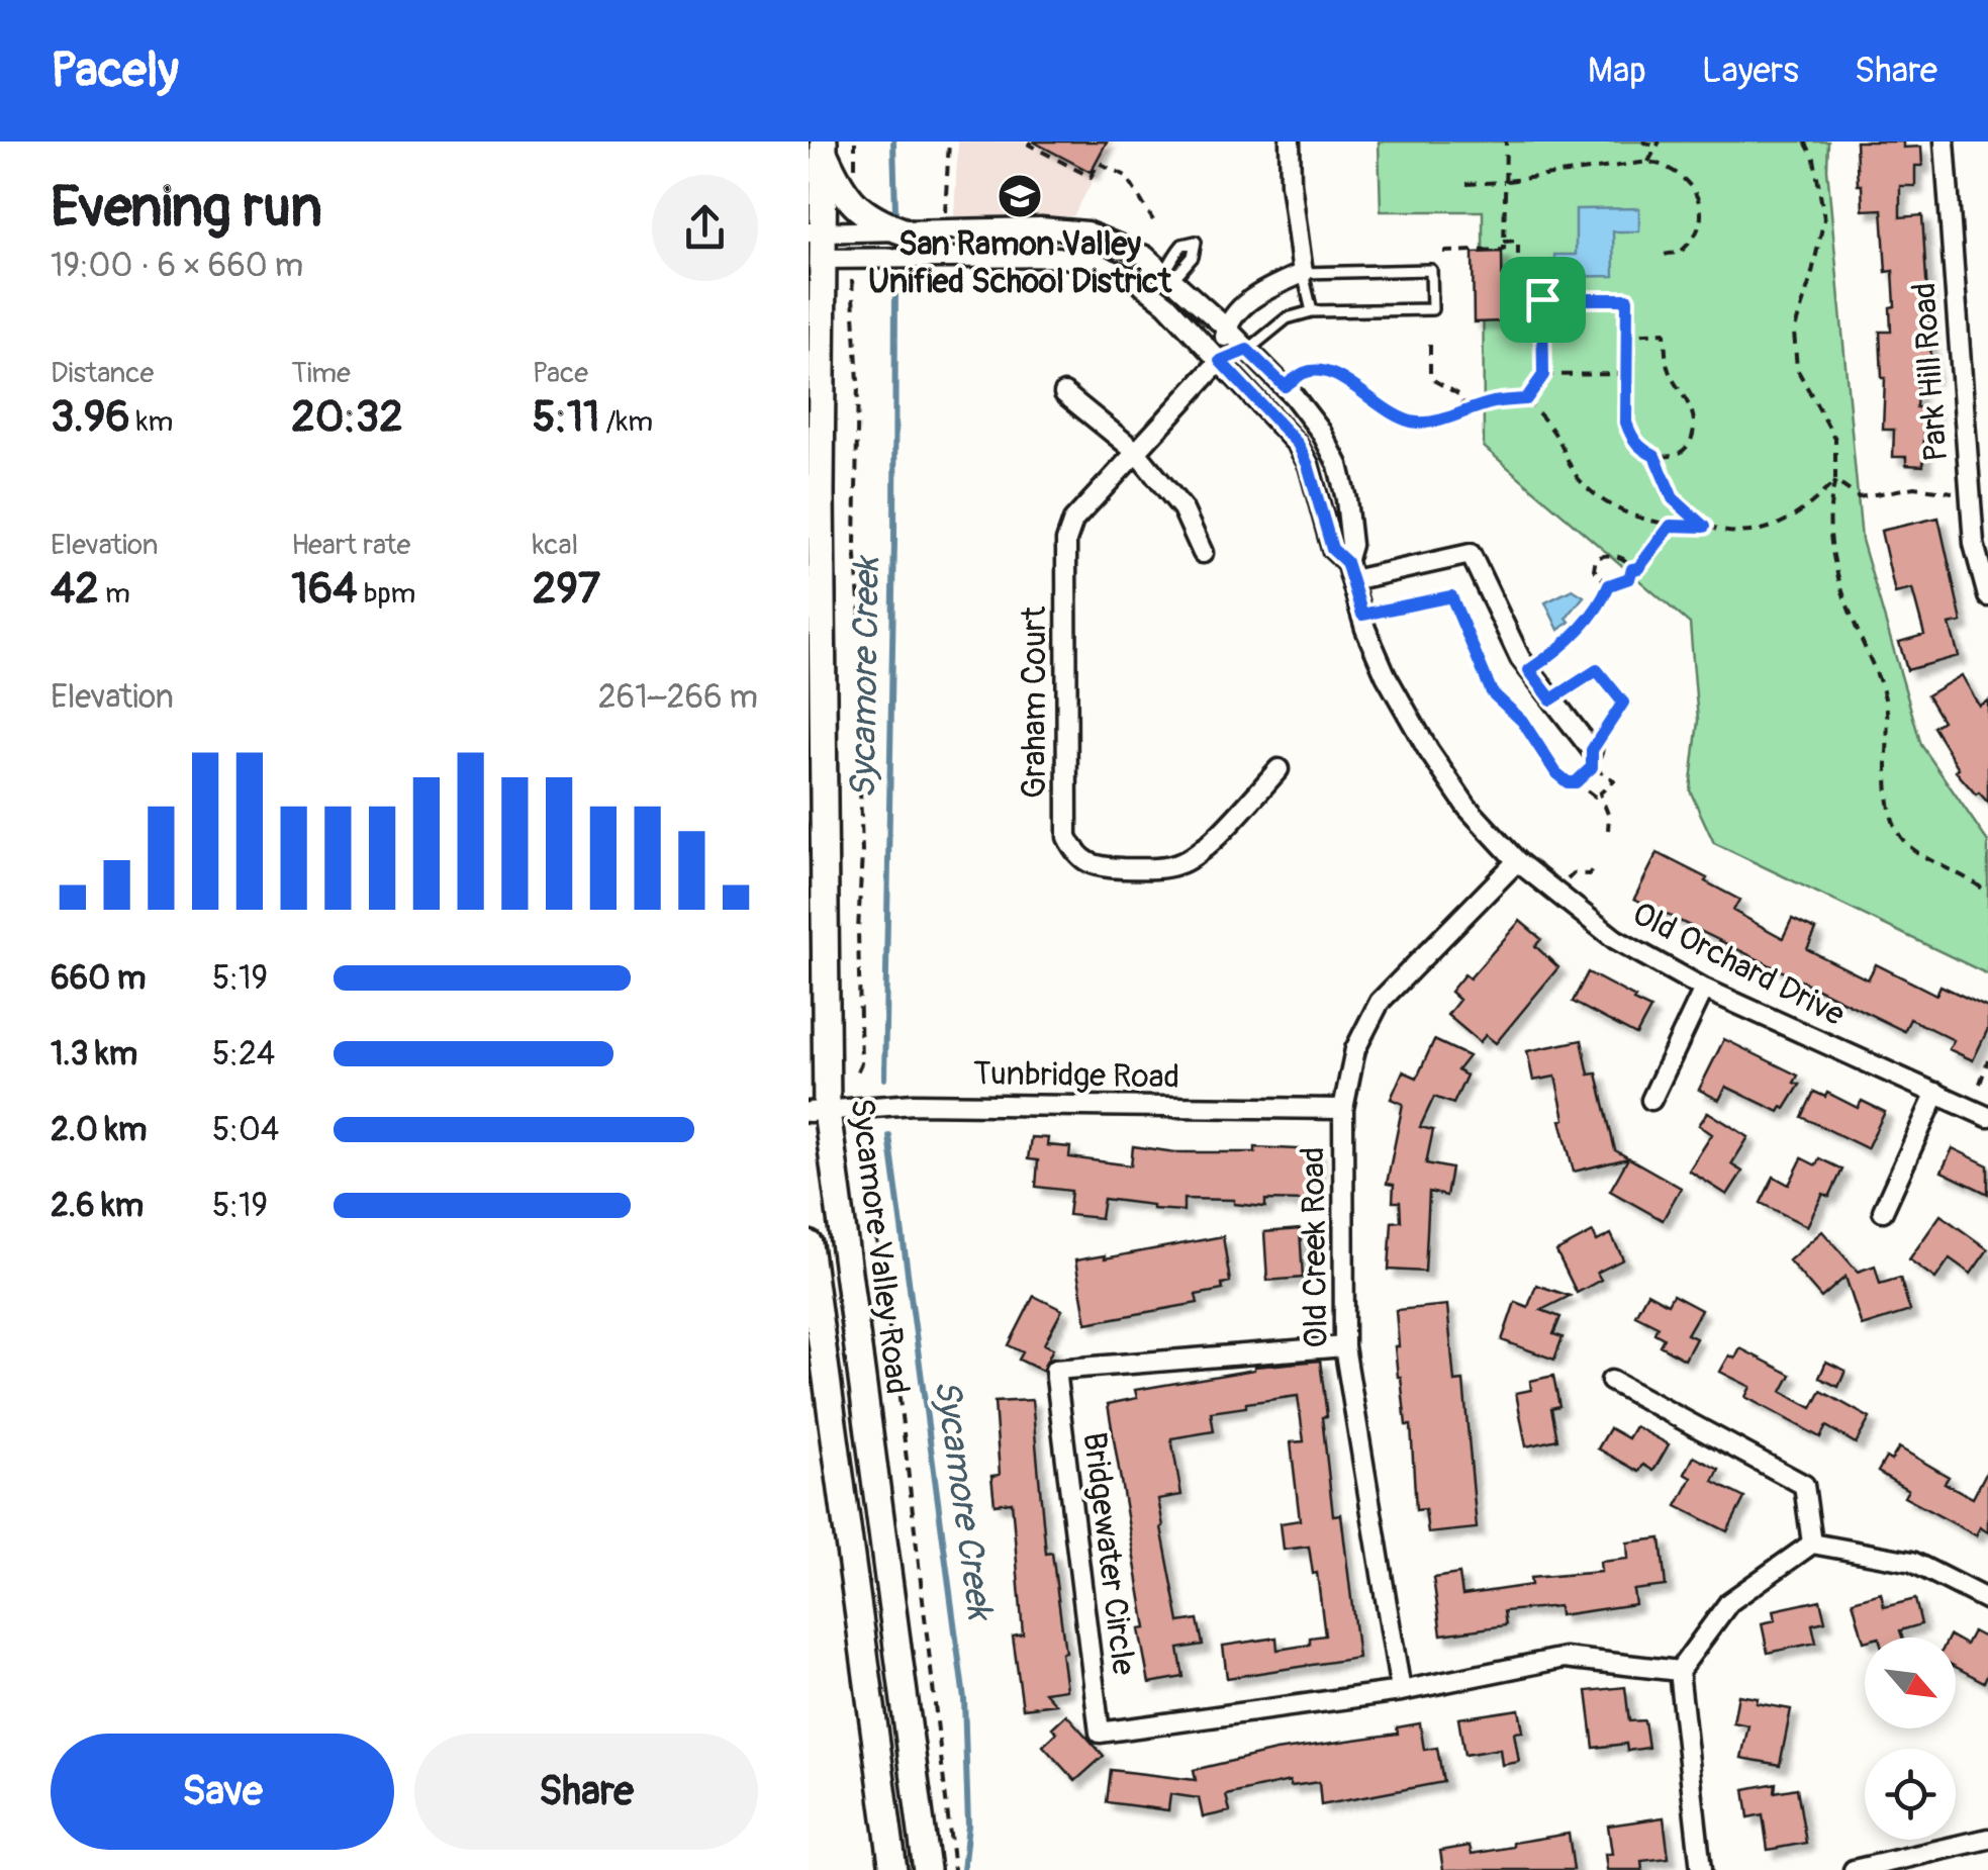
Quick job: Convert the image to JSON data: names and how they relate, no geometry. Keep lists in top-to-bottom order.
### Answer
{
  "streets": {
    "main road": ["Sycamore Valley Road"],
    "street": [
      "Park Hill Road",
      "Graham Court",
      "Old Orchard Drive",
      "Tunbridge Road",
      "Old Creek Road",
      "Bridgewater Circle"
    ]
  },
  "crossings": [
    ["Graham Court", "Old Orchard Drive"],
    ["Old Orchard Drive", "Sycamore Valley Road"],
    ["Old Orchard Drive", "Old Creek Road"],
    ["Tunbridge Road", "Sycamore Valley Road"],
    ["Tunbridge Road", "Old Creek Road"],
    ["Old Creek Road", "Bridgewater Circle"]
  ],
  "water": ["Sycamore Creek"],
  "places": {
    "school or university": ["San Ramon Valley Unified School District"]
  },
  "north": "bottom right",
  "page": {
    "header": "Pacely",
    "nav": ["Map", "Layers", "Share"],
    "heading": ["Evening run", "19:00 · 6 × 660 m"],
    "stats": [
      ["Distance", "3.96 km"],
      ["Time", "20:32"],
      ["Pace", "5:11 /km"],
      ["Elevation", "42 m"],
      ["Heart rate", "164 bpm"],
      ["kcal", "297"]
    ],
    "chart": ["Elevation", "261–266 m"],
    "list": [
      {
        "name": "660 m",
        "note": "5:19"
      },
      {
        "name": "1.3 km",
        "note": "5:24"
      },
      {
        "name": "2.0 km",
        "note": "5:04"
      },
      {
        "name": "2.6 km",
        "note": "5:19"
      }
    ],
    "buttons": ["Save", "Share"]
  }
}
